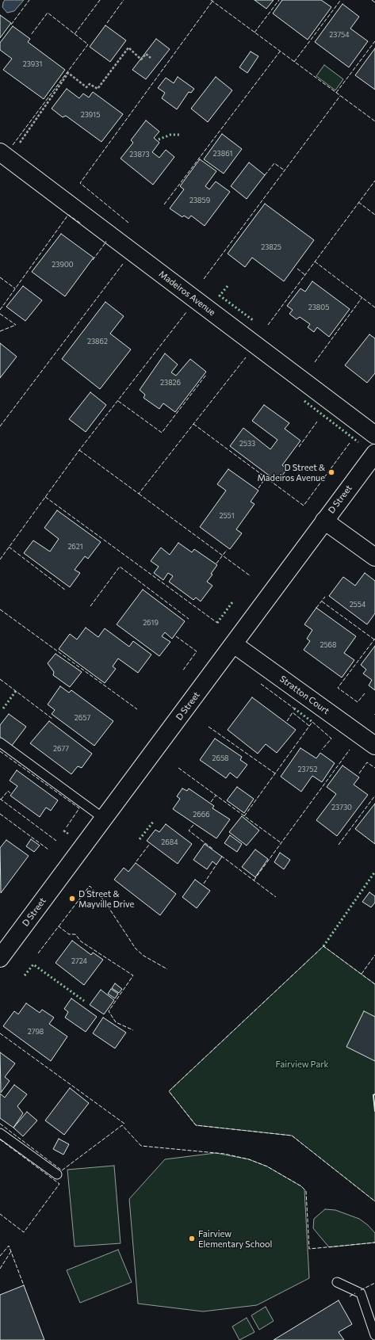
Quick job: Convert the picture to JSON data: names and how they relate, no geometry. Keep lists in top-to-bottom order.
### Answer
{
  "streets": {
    "street": ["Madeiros Avenue", "D Street", "Stratton Court"]
  },
  "crossings": [
    ["D Street", "Stratton Court"]
  ],
  "parks": ["Fairview Park"],
  "places": ["D Street & Madeiros Avenue", "D Street & Mayville Drive", "Fairview Elementary School"],
  "house_numbers": [
    "23754",
    "23931",
    "23915",
    "23861",
    "23873",
    "23859",
    "23825",
    "23900",
    "23805",
    "23862",
    "23826",
    "2533",
    "2551",
    "2621",
    "2554",
    "2619",
    "2568",
    "2657",
    "2677",
    "2658",
    "23752",
    "23730",
    "2666",
    "2684",
    "2724",
    "2798"
  ]
}
